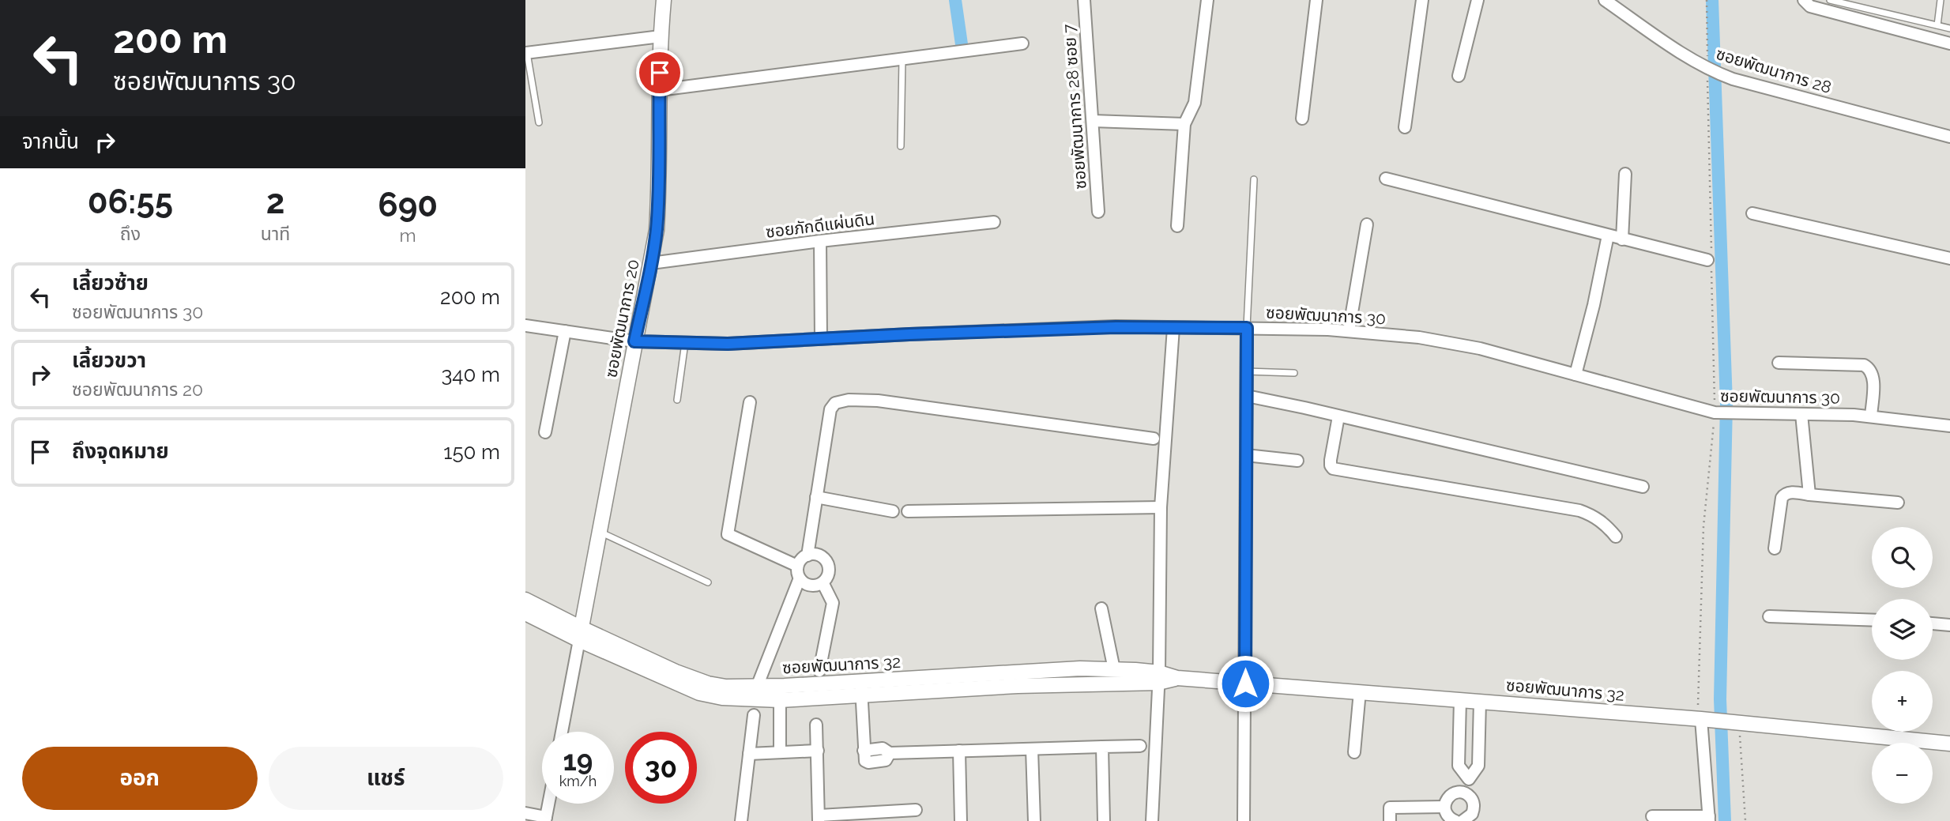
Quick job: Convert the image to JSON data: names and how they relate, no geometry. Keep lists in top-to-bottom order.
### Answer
{
  "streets": {
    "street": [
      "ซอยพัฒนาการ 28",
      "ซอยพัฒนาการ 28 ซอย 7",
      "ซอยภักดีแผ่นดิน",
      "ซอยพัฒนาการ 30",
      "ซอยพัฒนาการ 20",
      "ซอยพัฒนาการ 32"
    ]
  },
  "crossings": [
    ["ซอยภักดีแผ่นดิน", "ซอยพัฒนาการ 20"],
    ["ซอยพัฒนาการ 30", "ซอยพัฒนาการ 20"],
    ["ซอยพัฒนาการ 20", "ซอยพัฒนาการ 32"]
  ],
  "page": {
    "turn": ["200 m", "ซอยพัฒนาการ 30"],
    "then": "จากนั้น",
    "eta": [
      "06:55",
      "ถึง",
      "2",
      "นาที",
      "690",
      "m"
    ],
    "list": [
      {
        "name": "เลี้ยวซ้าย",
        "note": "ซอยพัฒนาการ 30",
        "value": "200 m"
      },
      {
        "name": "เลี้ยวขวา",
        "note": "ซอยพัฒนาการ 20",
        "value": "340 m"
      },
      {
        "name": "ถึงจุดหมาย",
        "value": "150 m"
      }
    ],
    "map_buttons": ["+", "−"],
    "speed": "19 km/h",
    "limit": "30",
    "buttons": ["ออก", "แชร์"]
  }
}
